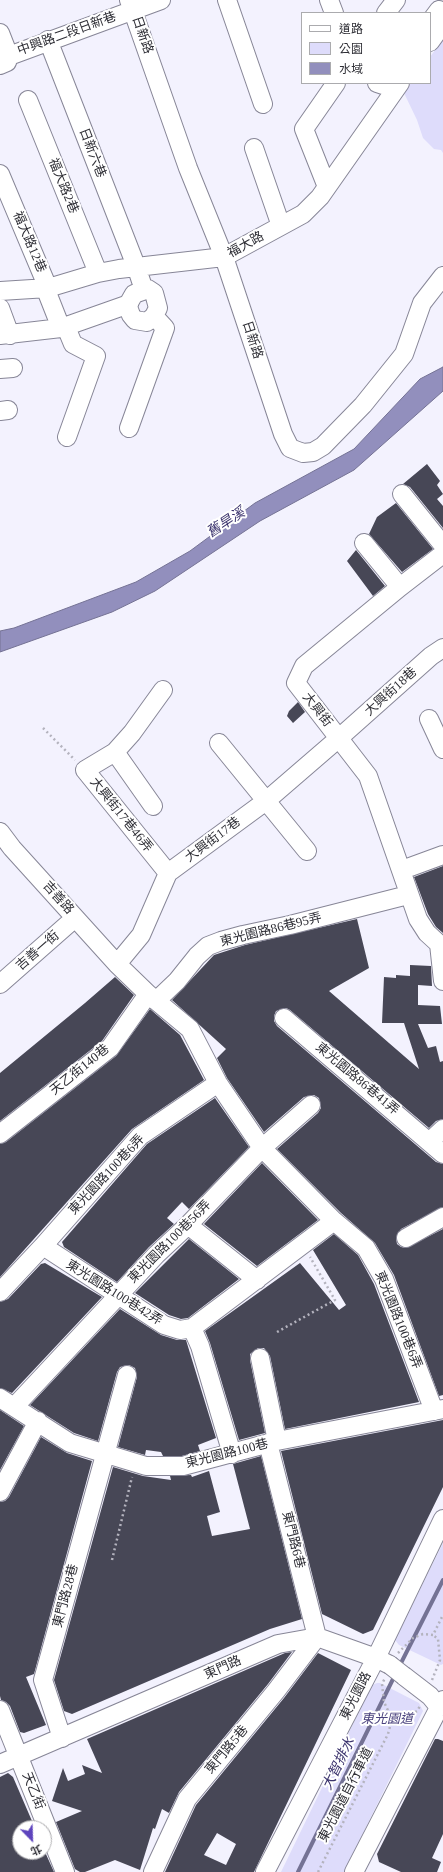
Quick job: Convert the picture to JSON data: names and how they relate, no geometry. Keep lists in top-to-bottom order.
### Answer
{
  "streets": {
    "street": [
      "中興路二段日新巷",
      "日新路",
      "日新六巷",
      "福大路2巷",
      "福大路12巷",
      "福大路",
      "大興街18巷",
      "大興街",
      "大興街17巷46弄",
      "大興街17巷",
      "吉善路",
      "東光園路86巷95弄",
      "吉善一街",
      "天乙街140巷",
      "東光園路86巷41弄",
      "東光園路100巷6弄",
      "東光園路100巷56弄",
      "東光園路100巷42弄",
      "東光園路100巷",
      "東門路6巷",
      "東門路28巷",
      "東門路",
      "東光園路",
      "東門路5巷",
      "天乙街"
    ],
    "path": ["東光園道自行車道"]
  },
  "crossings": [
    ["中興路二段日新巷", "日新路"],
    ["中興路二段日新巷", "日新六巷"],
    ["日新路", "福大路"],
    ["日新六巷", "福大路"],
    ["福大路2巷", "福大路"],
    ["福大路12巷", "福大路"],
    ["大興街18巷", "大興街"],
    ["大興街18巷", "大興街17巷"],
    ["大興街", "大興街17巷"],
    ["大興街", "東光園路86巷95弄"],
    ["大興街17巷46弄", "大興街17巷"],
    ["大興街17巷", "吉善路"],
    ["大興街17巷", "東光園路100巷6弄"],
    ["吉善路", "吉善一街"],
    ["吉善路", "東光園路100巷6弄"],
    ["東光園路86巷95弄", "天乙街140巷"],
    ["東光園路86巷95弄", "東光園路100巷6弄"],
    ["天乙街140巷", "東光園路100巷6弄"],
    ["東光園路100巷6弄", "東光園路100巷56弄"],
    ["東光園路100巷6弄", "東光園路100巷42弄"],
    ["東光園路100巷6弄", "東光園路100巷"],
    ["東光園路100巷56弄", "東光園路100巷42弄"],
    ["東光園路100巷56弄", "東光園路100巷"],
    ["東光園路100巷", "東門路6巷"],
    ["東光園路100巷", "東門路28巷"],
    ["東門路6巷", "東門路"],
    ["東門路6巷", "東門路5巷"],
    ["東門路28巷", "東門路"],
    ["東門路", "東光園路"],
    ["東門路", "東門路5巷"],
    ["東門路", "天乙街"],
    ["東門路", "東光園道自行車道"],
    ["東光園路", "東光園道自行車道"]
  ],
  "water": ["舊旱溪", "大智排水"],
  "parks": ["東光園道"],
  "legend": ["道路", "公園", "水域"],
  "north": "bottom right"
}
